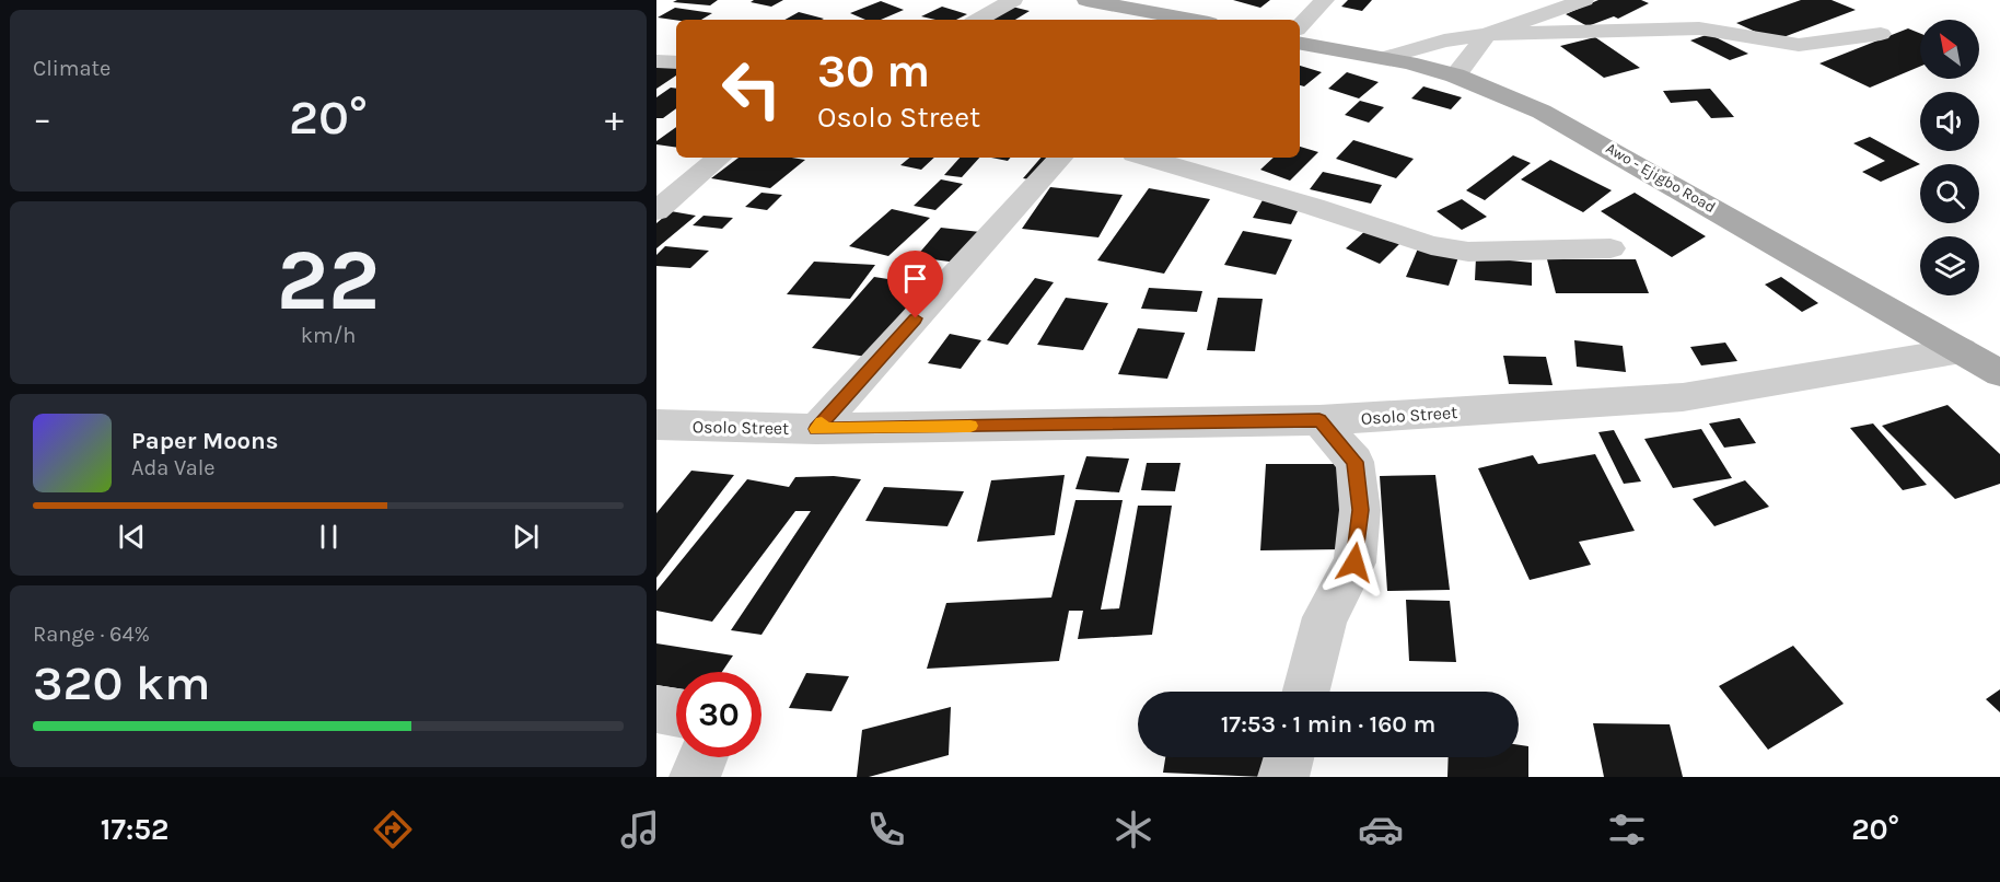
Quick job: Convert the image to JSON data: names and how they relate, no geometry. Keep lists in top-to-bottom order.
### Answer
{
  "streets": {
    "main road": ["Awo - Ejigbo Road"],
    "street": ["Osolo Street"]
  },
  "crossings": [
    ["Awo - Ejigbo Road", "Osolo Street"]
  ],
  "north": "top left",
  "page": {
    "tile": [
      "Climate",
      ["22", "km/h"],
      ["Range · 64%", "320 km"]
    ],
    "turn": ["30 m", "Osolo Street"],
    "heat": ["−", "20°", "+"],
    "song": ["Paper Moons", "Ada Vale"],
    "limit": "30",
    "trip": "17:53 · 1 min · 160 m",
    "tabs": ["17:52", "20°"]
  }
}
